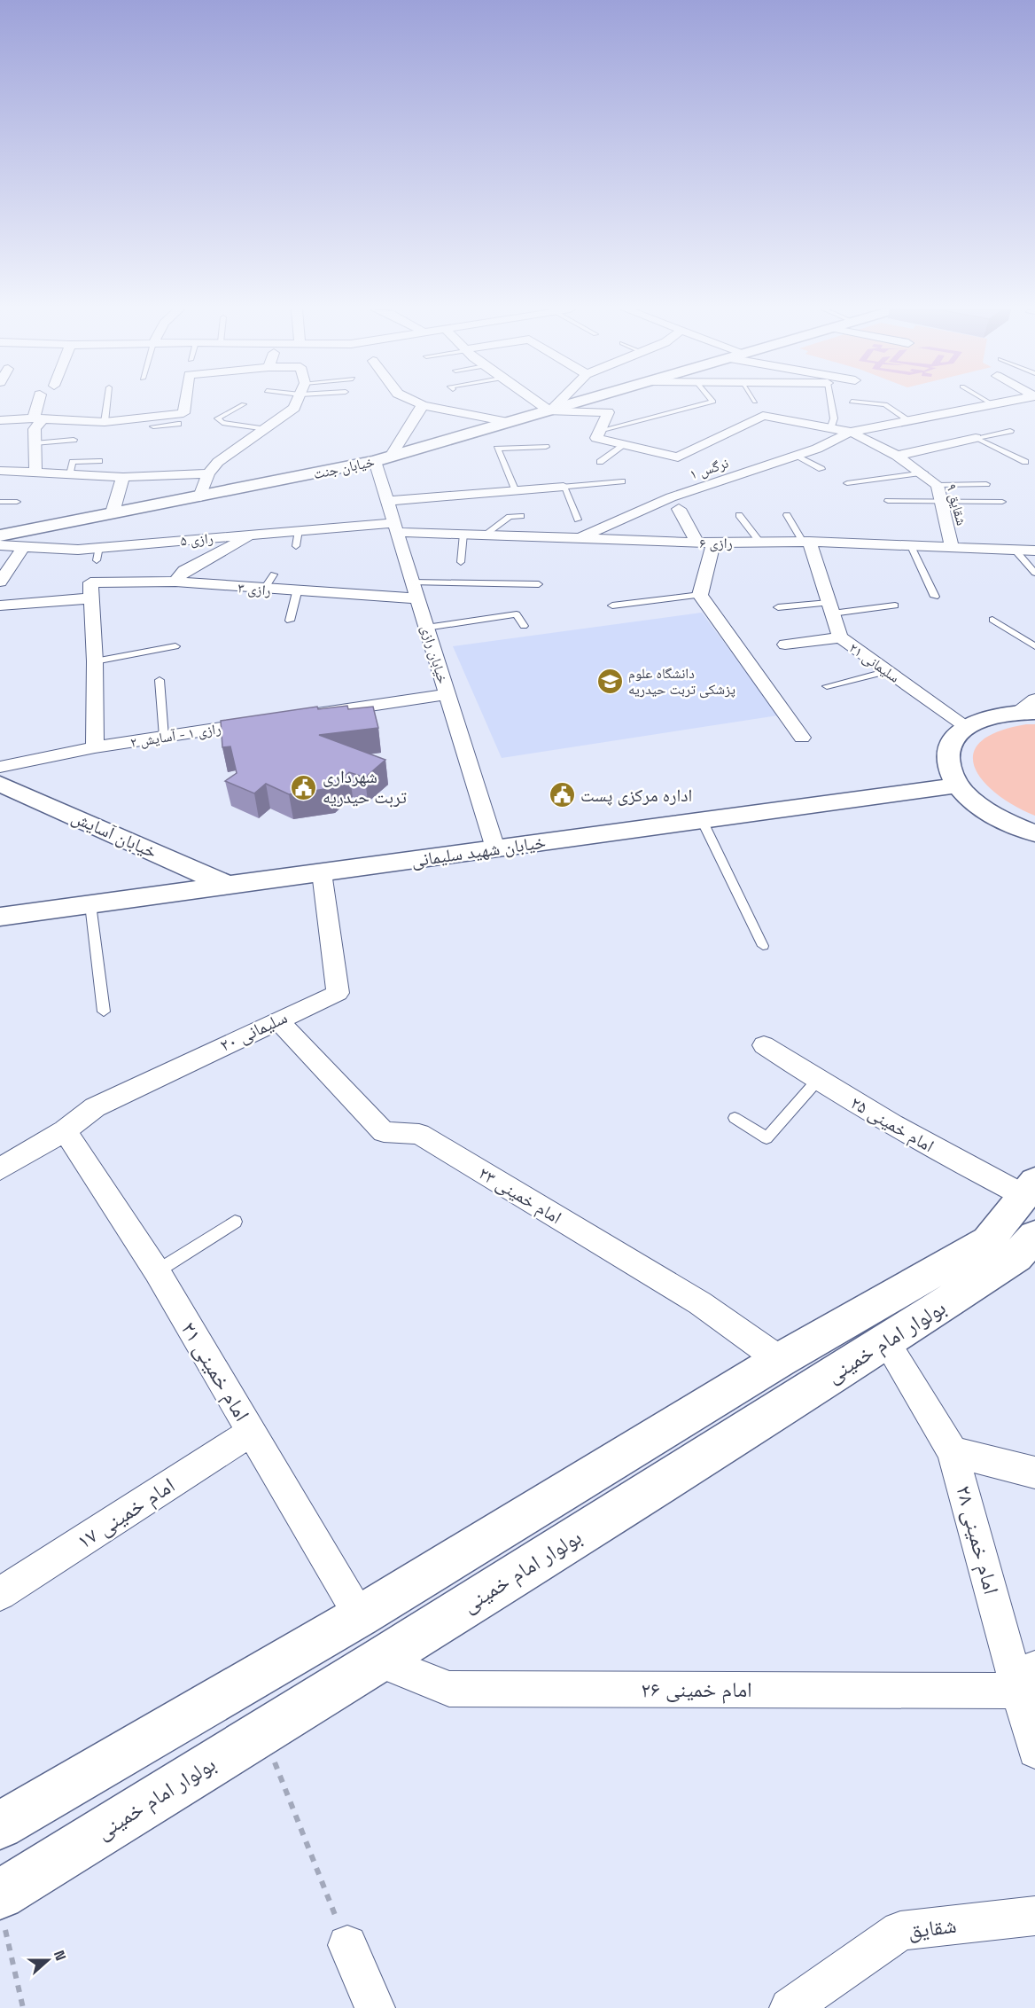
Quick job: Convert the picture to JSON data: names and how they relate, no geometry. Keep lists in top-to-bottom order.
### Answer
{
  "streets": {
    "main road": [
      "خیابان جنت",
      "خیابان آسایش",
      "خیابان شهید سلیمانی",
      "بولوار امام خمینی"
    ],
    "street": [
      "نرگس ۱",
      "شقایق ۹",
      "رازی ۵",
      "رازی ۶",
      "رازی ۳",
      "خیابان رازی",
      "سلیمانی ۲۱",
      "رازی ۱ - آسایش ۲",
      "سلیمانی ۲۰",
      "امام خمینی ۲۵",
      "امام خمینی ۲۳",
      "امام خمینی ۲۱",
      "امام خمینی ۱۷",
      "امام خمینی ۲۸",
      "امام خمینی ۲۶",
      "شقایق"
    ]
  },
  "crossings": [
    ["خیابان جنت", "خیابان رازی"],
    ["نرگس ۱", "شقایق ۹"],
    ["نرگس ۱", "رازی ۶"],
    ["شقایق ۹", "رازی ۶"],
    ["رازی ۵", "رازی ۶"],
    ["رازی ۵", "خیابان رازی"],
    ["رازی ۶", "خیابان رازی"],
    ["رازی ۶", "سلیمانی ۲۱"],
    ["رازی ۳", "خیابان رازی"],
    ["خیابان رازی", "خیابان شهید سلیمانی"],
    ["خیابان آسایش", "خیابان شهید سلیمانی"],
    ["خیابان شهید سلیمانی", "سلیمانی ۲۰"],
    ["سلیمانی ۲۰", "امام خمینی ۲۳"],
    ["سلیمانی ۲۰", "امام خمینی ۲۱"],
    ["امام خمینی ۲۵", "بولوار امام خمینی"],
    ["امام خمینی ۲۳", "بولوار امام خمینی"],
    ["بولوار امام خمینی", "امام خمینی ۲۱"],
    ["بولوار امام خمینی", "امام خمینی ۲۸"],
    ["بولوار امام خمینی", "امام خمینی ۲۶"],
    ["امام خمینی ۲۱", "امام خمینی ۱۷"],
    ["امام خمینی ۲۸", "امام خمینی ۲۶"]
  ],
  "places": {
    "school or university": ["دانشگاه علوم پزشکی تربت حیدریه"],
    "public building": ["شهرداری تربت حیدریه", "اداره مرکزی پست"]
  },
  "north": "right"
}
